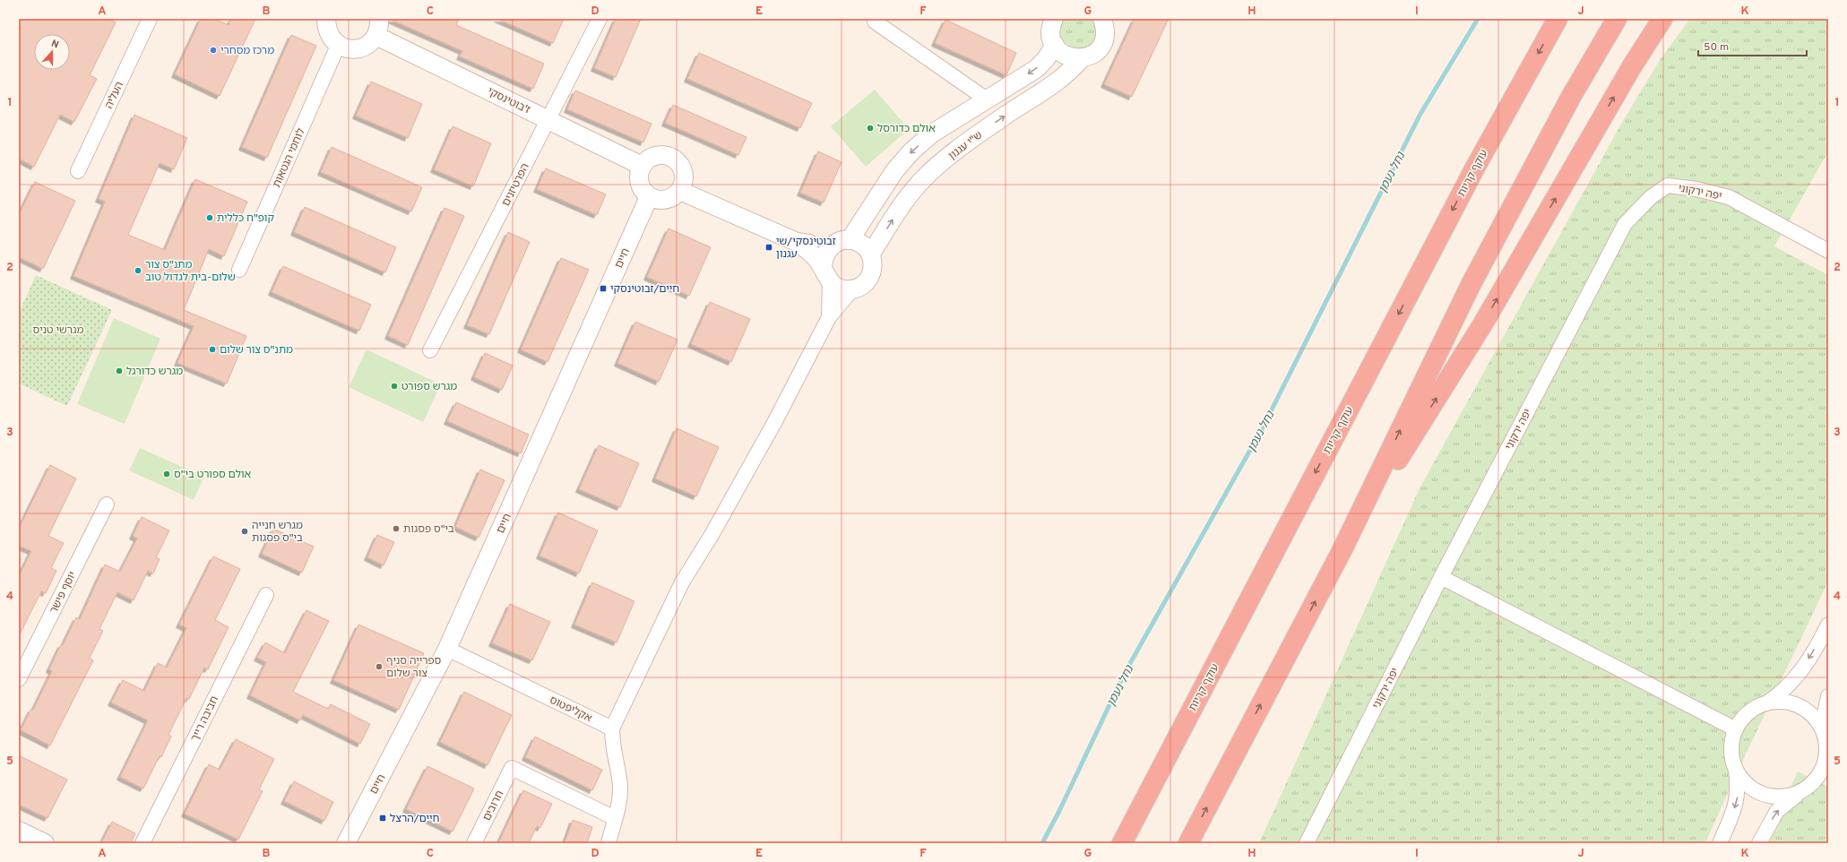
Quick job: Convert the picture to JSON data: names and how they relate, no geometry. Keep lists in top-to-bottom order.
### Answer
{
  "streets": {
    "highway": ["עוקף קריות"],
    "street": [
      "העליה",
      "ז'בוטינסקי",
      "ש\"י עגנון",
      "לוחמי הגטאות",
      "הפרטיזנים",
      "יפה ירקוני",
      "חיים",
      "יוסף פישר",
      "אקליפטוס",
      "חביבה רייך",
      "חרובים"
    ]
  },
  "crossings": [
    ["ז'בוטינסקי", "הפרטיזנים"],
    ["ז'בוטינסקי", "חיים"],
    ["חיים", "אקליפטוס"]
  ],
  "water": ["נחל נעמן"],
  "parks": ["מגרשי טניס"],
  "places": {
    "other": [
      "מרכז מסחרי",
      "אולם כדורסל",
      "קופ\"ח כללית",
      "מתנ\"ס צור שלום-בית לגדול טוב",
      "מתנ\"ס צור שלום",
      "מגרש כדורגל",
      "מגרש ספורט",
      "אולם ספורט בי\"ס",
      "בי\"ס פסגות",
      "מגרש חנייה בי\"ס פסגות",
      "ספרייה סניף צור שלום"
    ],
    "transit": ["זבוטינסקי/שי עגנון", "חיים/זבוטינסקי", "חיים/הרצל"]
  },
  "scale_bar": "50 m",
  "north": "top",
  "grid": {
    "columns": [
      "A",
      "B",
      "C",
      "D",
      "E",
      "F",
      "G",
      "H",
      "I",
      "J",
      "K"
    ],
    "rows": [
      "1",
      "2",
      "3",
      "4",
      "5"
    ]
  }
}
